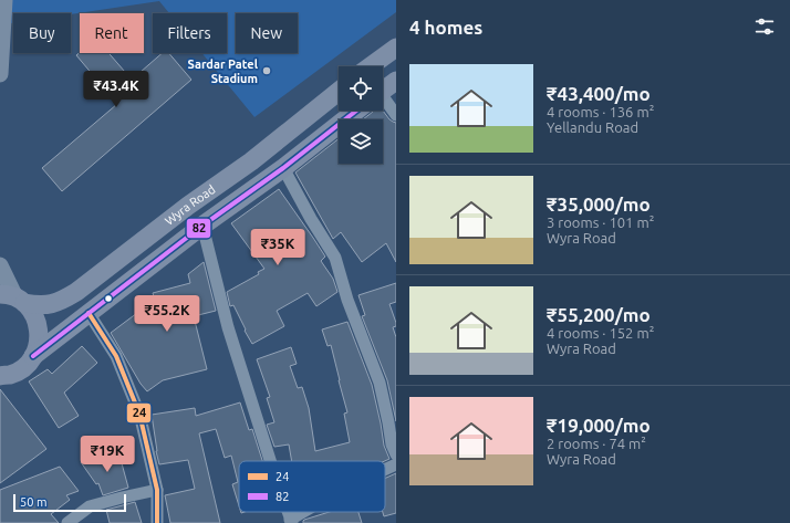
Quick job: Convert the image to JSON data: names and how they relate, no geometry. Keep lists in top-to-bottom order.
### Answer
{
  "streets": {
    "main road": ["Wyra Road"]
  },
  "places": ["Sardar Patel Stadium"],
  "lines": ["transit line 82", "transit line 24"],
  "legend": ["24", "82"],
  "scale_bar": "50 m",
  "page": {
    "heading": "4 homes",
    "chip": [
      "Buy",
      "Rent",
      "Filters",
      "New"
    ],
    "list": [
      {
        "name": "₹43,400/mo",
        "note": "4 rooms · 136 m² · Yellandu Road"
      },
      {
        "name": "₹35,000/mo",
        "note": "3 rooms · 101 m² · Wyra Road"
      },
      {
        "name": "₹55,200/mo",
        "note": "4 rooms · 152 m² · Wyra Road"
      },
      {
        "name": "₹19,000/mo",
        "note": "2 rooms · 74 m² · Wyra Road"
      }
    ],
    "price": [
      "₹43.4K",
      "₹35K",
      "₹55.2K",
      "₹19K"
    ],
    "scale": "50 m"
  }
}
